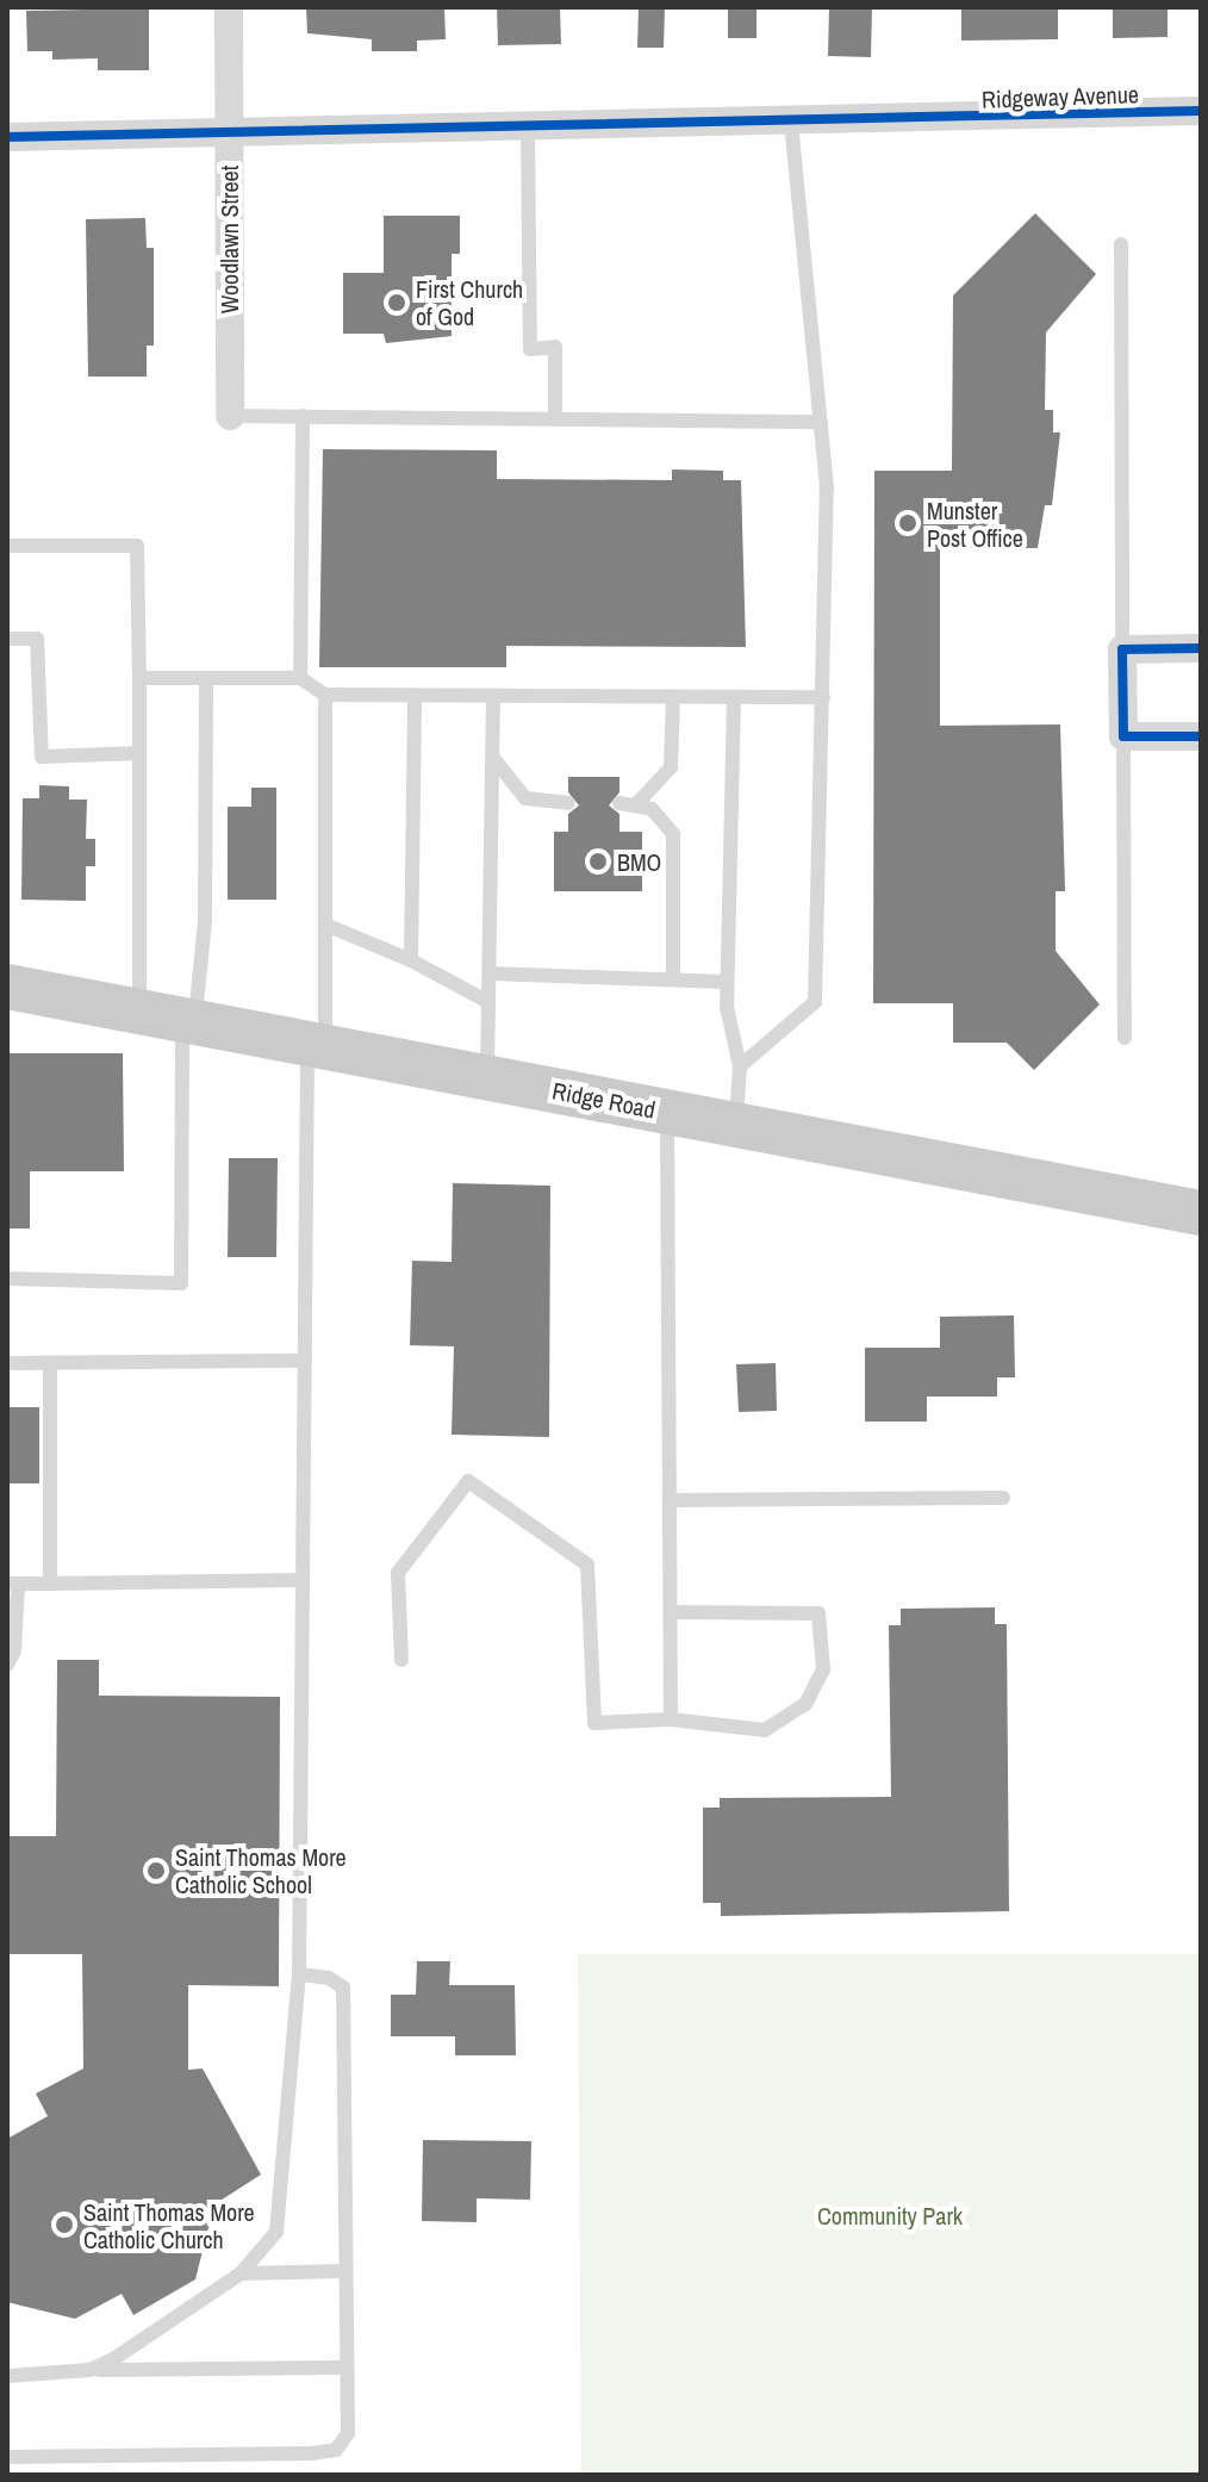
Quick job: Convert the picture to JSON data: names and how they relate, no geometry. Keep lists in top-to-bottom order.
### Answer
{
  "streets": {
    "main road": ["Ridge Road"],
    "street": ["Ridgeway Avenue", "Woodlawn Street"]
  },
  "crossings": [
    ["Ridgeway Avenue", "Woodlawn Street"]
  ],
  "parks": ["Community Park"],
  "places": [
    "First Church of God",
    "Munster Post Office",
    "BMO",
    "Saint Thomas More Catholic School",
    "Saint Thomas More Catholic Church"
  ]
}
